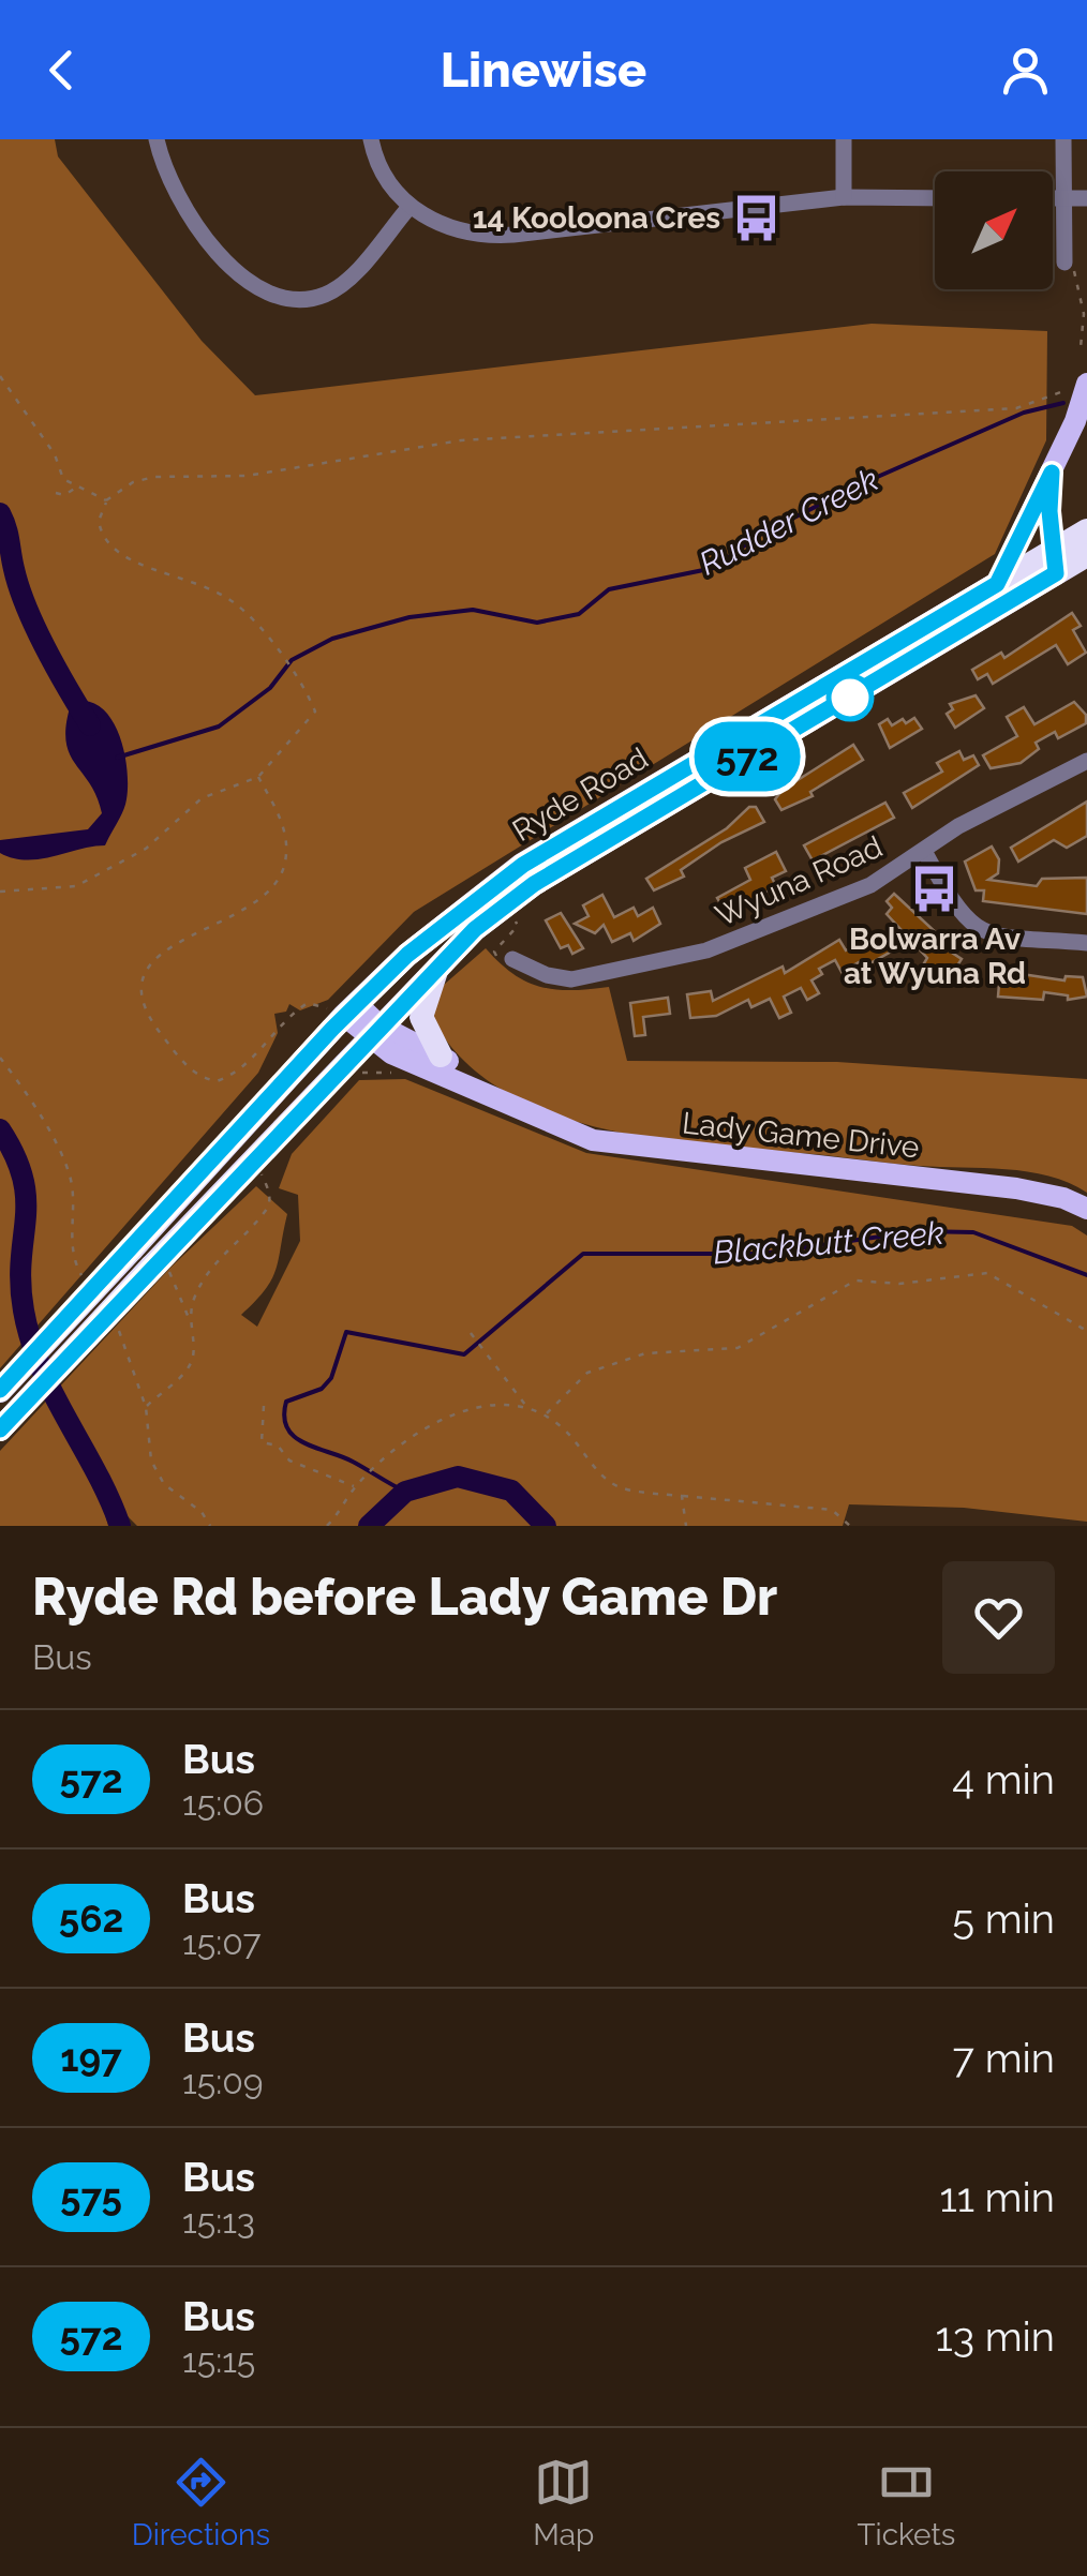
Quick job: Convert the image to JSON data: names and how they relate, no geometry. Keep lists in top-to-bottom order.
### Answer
{
  "streets": {
    "highway": ["Ryde Road"],
    "main road": ["Lady Game Drive"],
    "street": ["Wyuna Road"]
  },
  "crossings": [
    ["Ryde Road", "Lady Game Drive"]
  ],
  "water": ["Rudder Creek", "Blackbutt Creek"],
  "places": {
    "bus stop": ["14 Kooloona Cres", "Bolwarra Av at Wyuna Rd"]
  },
  "lines": ["bus line 572"],
  "north": "top right",
  "page": {
    "header": "Linewise",
    "on_map": "572",
    "heading": ["Ryde Rd before Lady Game Dr", "Bus"],
    "list": [
      {
        "mark": "572",
        "name": "Bus",
        "note": "15:06",
        "value": "4 min"
      },
      {
        "mark": "562",
        "name": "Bus",
        "note": "15:07",
        "value": "5 min"
      },
      {
        "mark": "197",
        "name": "Bus",
        "note": "15:09",
        "value": "7 min"
      },
      {
        "mark": "575",
        "name": "Bus",
        "note": "15:13",
        "value": "11 min"
      },
      {
        "mark": "572",
        "name": "Bus",
        "note": "15:15",
        "value": "13 min"
      }
    ],
    "tabs": ["Directions", "Map", "Tickets"]
  }
}
